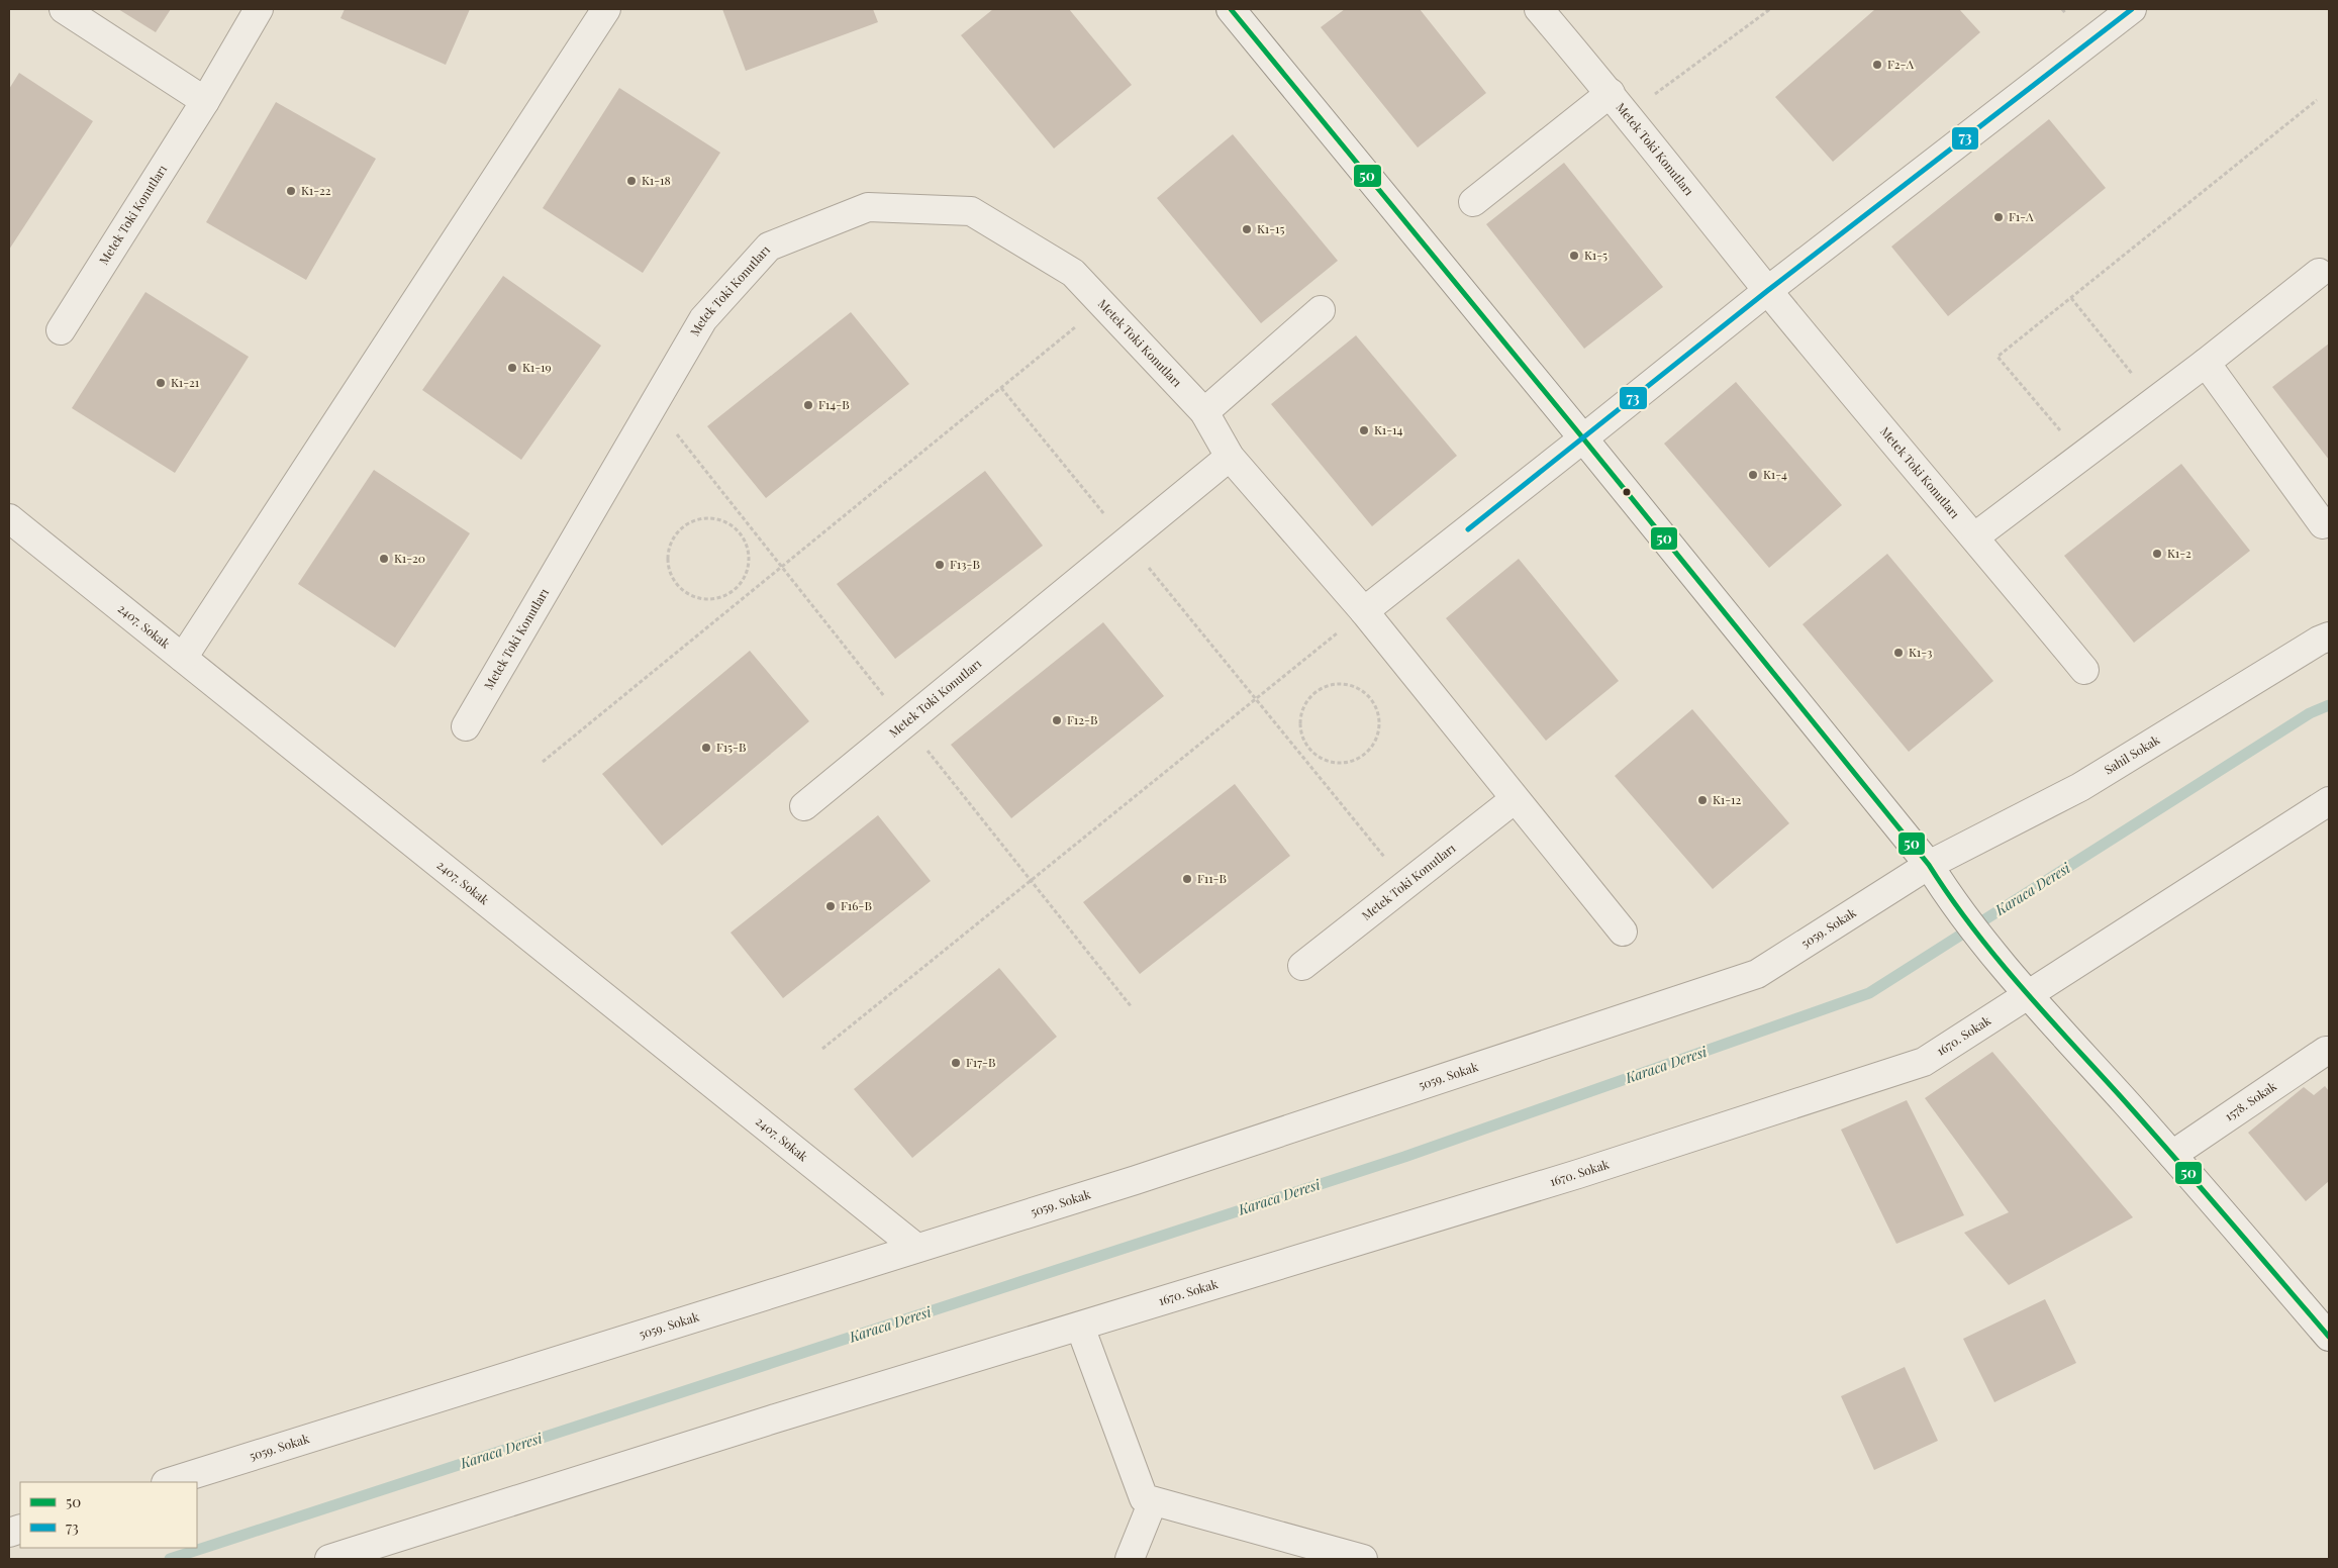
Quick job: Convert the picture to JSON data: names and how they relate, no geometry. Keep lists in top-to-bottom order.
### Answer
{
  "streets": {
    "street": [
      "Metek Toki Konutları",
      "2407. Sokak",
      "Sahil Sokak",
      "5059. Sokak",
      "1670. Sokak",
      "1578. Sokak"
    ]
  },
  "crossings": [
    ["2407. Sokak", "5059. Sokak"],
    ["Sahil Sokak", "5059. Sokak"]
  ],
  "water": ["Karaca Deresi"],
  "places": [
    "F2-A",
    "K1-18",
    "K1-22",
    "F1-A",
    "K1-15",
    "K1-5",
    "K1-19",
    "K1-21",
    "F14-B",
    "K1-14",
    "K1-4",
    "K1-2",
    "K1-20",
    "F13-B",
    "K1-3",
    "F12-B",
    "F15-B",
    "K1-12",
    "F11-B",
    "F16-B",
    "F17-B"
  ],
  "lines": ["transit line 50", "transit line 73"],
  "legend": ["50", "73"]
}
